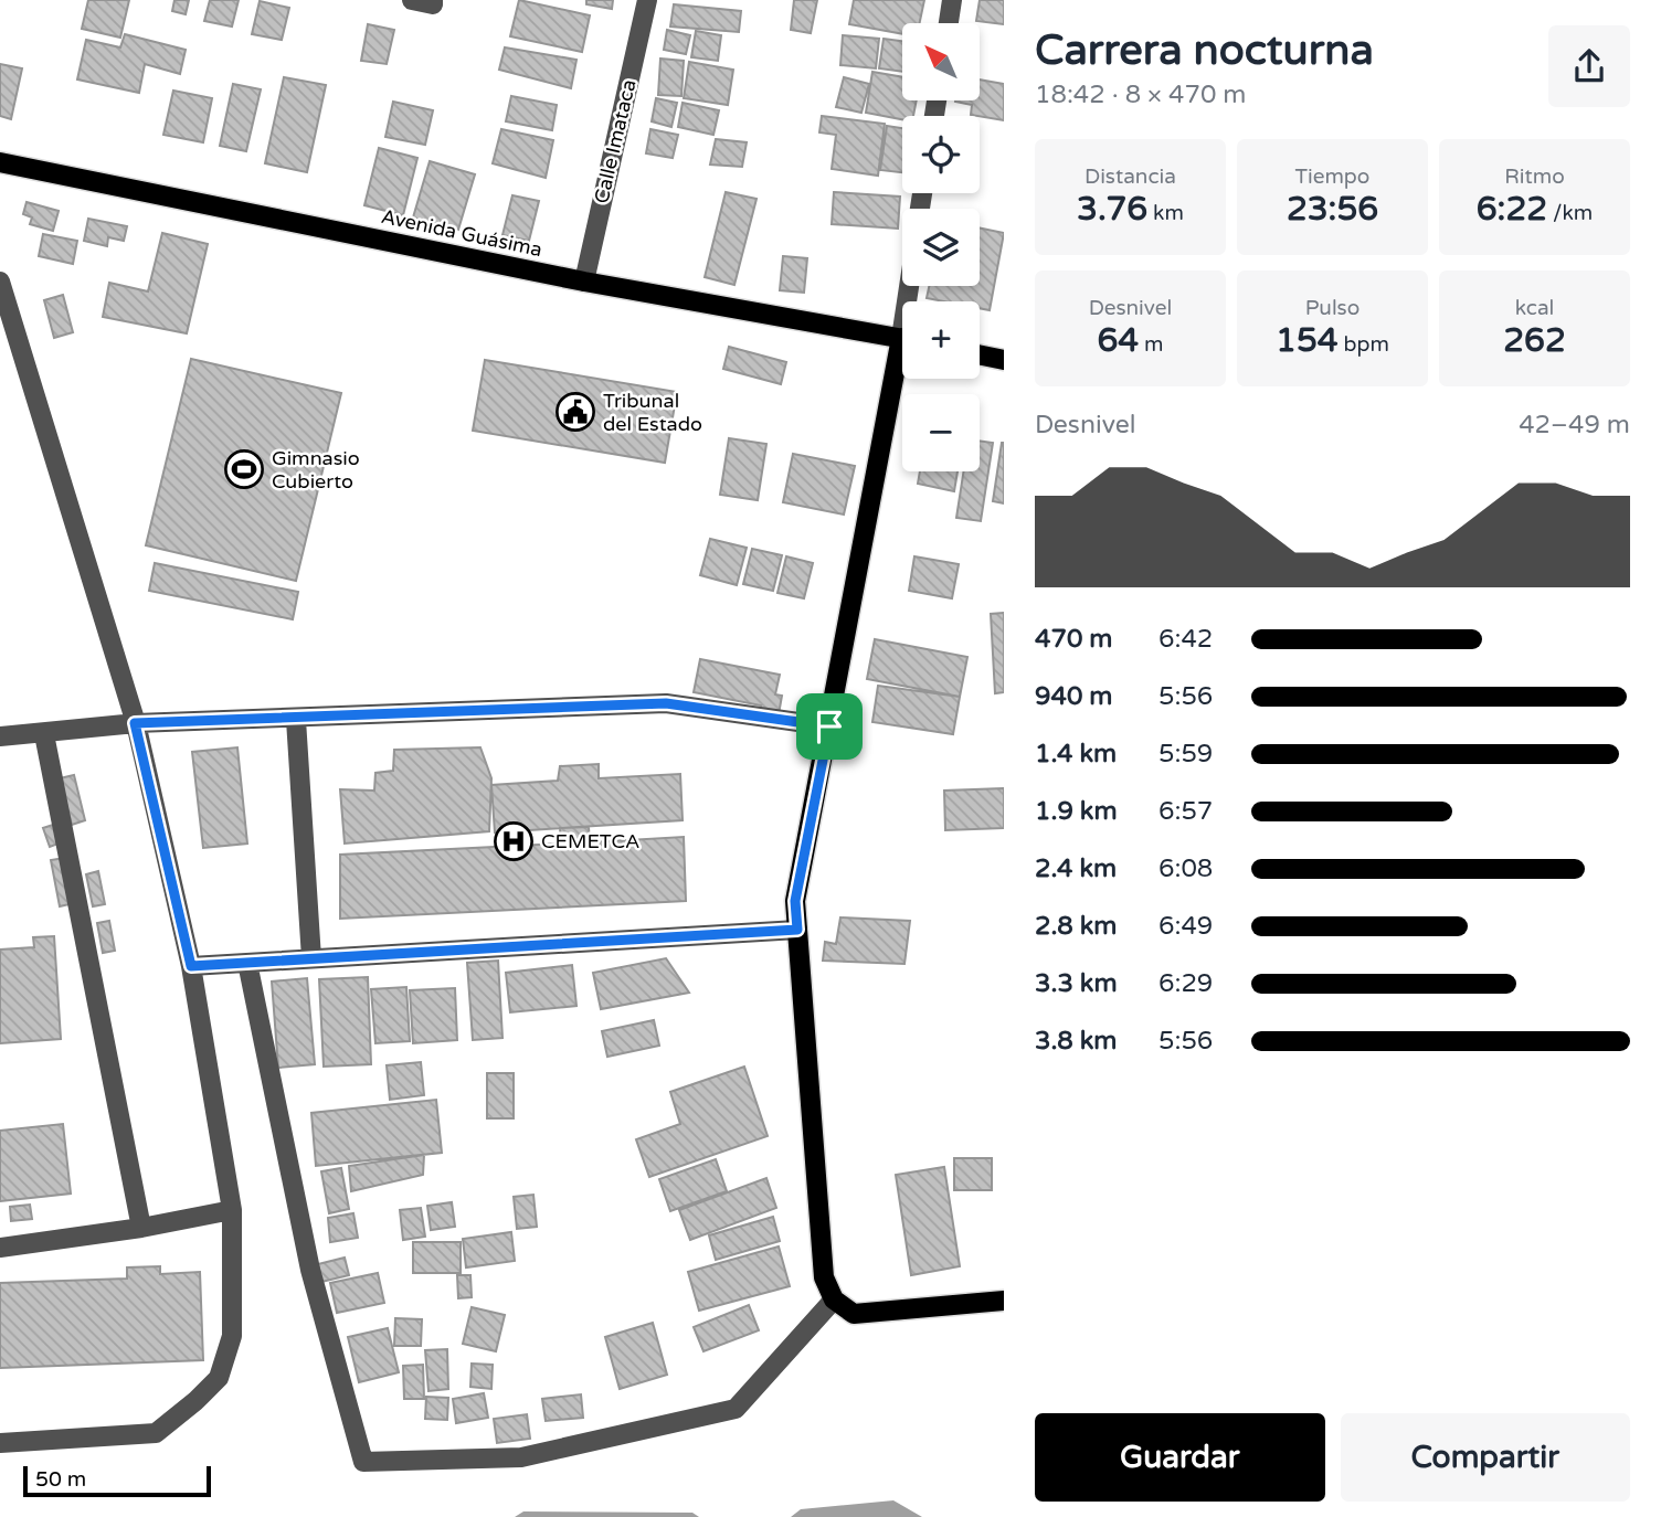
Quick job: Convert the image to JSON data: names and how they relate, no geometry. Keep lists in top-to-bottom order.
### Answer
{
  "streets": {
    "main road": ["Avenida Guásima"],
    "street": ["Calle Imataca"]
  },
  "crossings": [
    ["Calle Imataca", "Avenida Guásima"]
  ],
  "places": {
    "public building": ["Tribunal del Estado"],
    "sports": ["Gimnasio Cubierto"],
    "hospital": ["CEMETCA"]
  },
  "scale_bar": "50 m",
  "north": "top left",
  "page": {
    "heading": ["Carrera nocturna", "18:42 · 8 × 470 m"],
    "map_buttons": ["+", "−"],
    "stats": [
      ["Distancia", "3.76 km"],
      ["Tiempo", "23:56"],
      ["Ritmo", "6:22 /km"],
      ["Desnivel", "64 m"],
      ["Pulso", "154 bpm"],
      ["kcal", "262"]
    ],
    "chart": ["Desnivel", "42–49 m"],
    "list": [
      {
        "name": "470 m",
        "note": "6:42"
      },
      {
        "name": "940 m",
        "note": "5:56"
      },
      {
        "name": "1.4 km",
        "note": "5:59"
      },
      {
        "name": "1.9 km",
        "note": "6:57"
      },
      {
        "name": "2.4 km",
        "note": "6:08"
      },
      {
        "name": "2.8 km",
        "note": "6:49"
      },
      {
        "name": "3.3 km",
        "note": "6:29"
      },
      {
        "name": "3.8 km",
        "note": "5:56"
      }
    ],
    "buttons": ["Guardar", "Compartir"],
    "scale": "50 m"
  }
}
